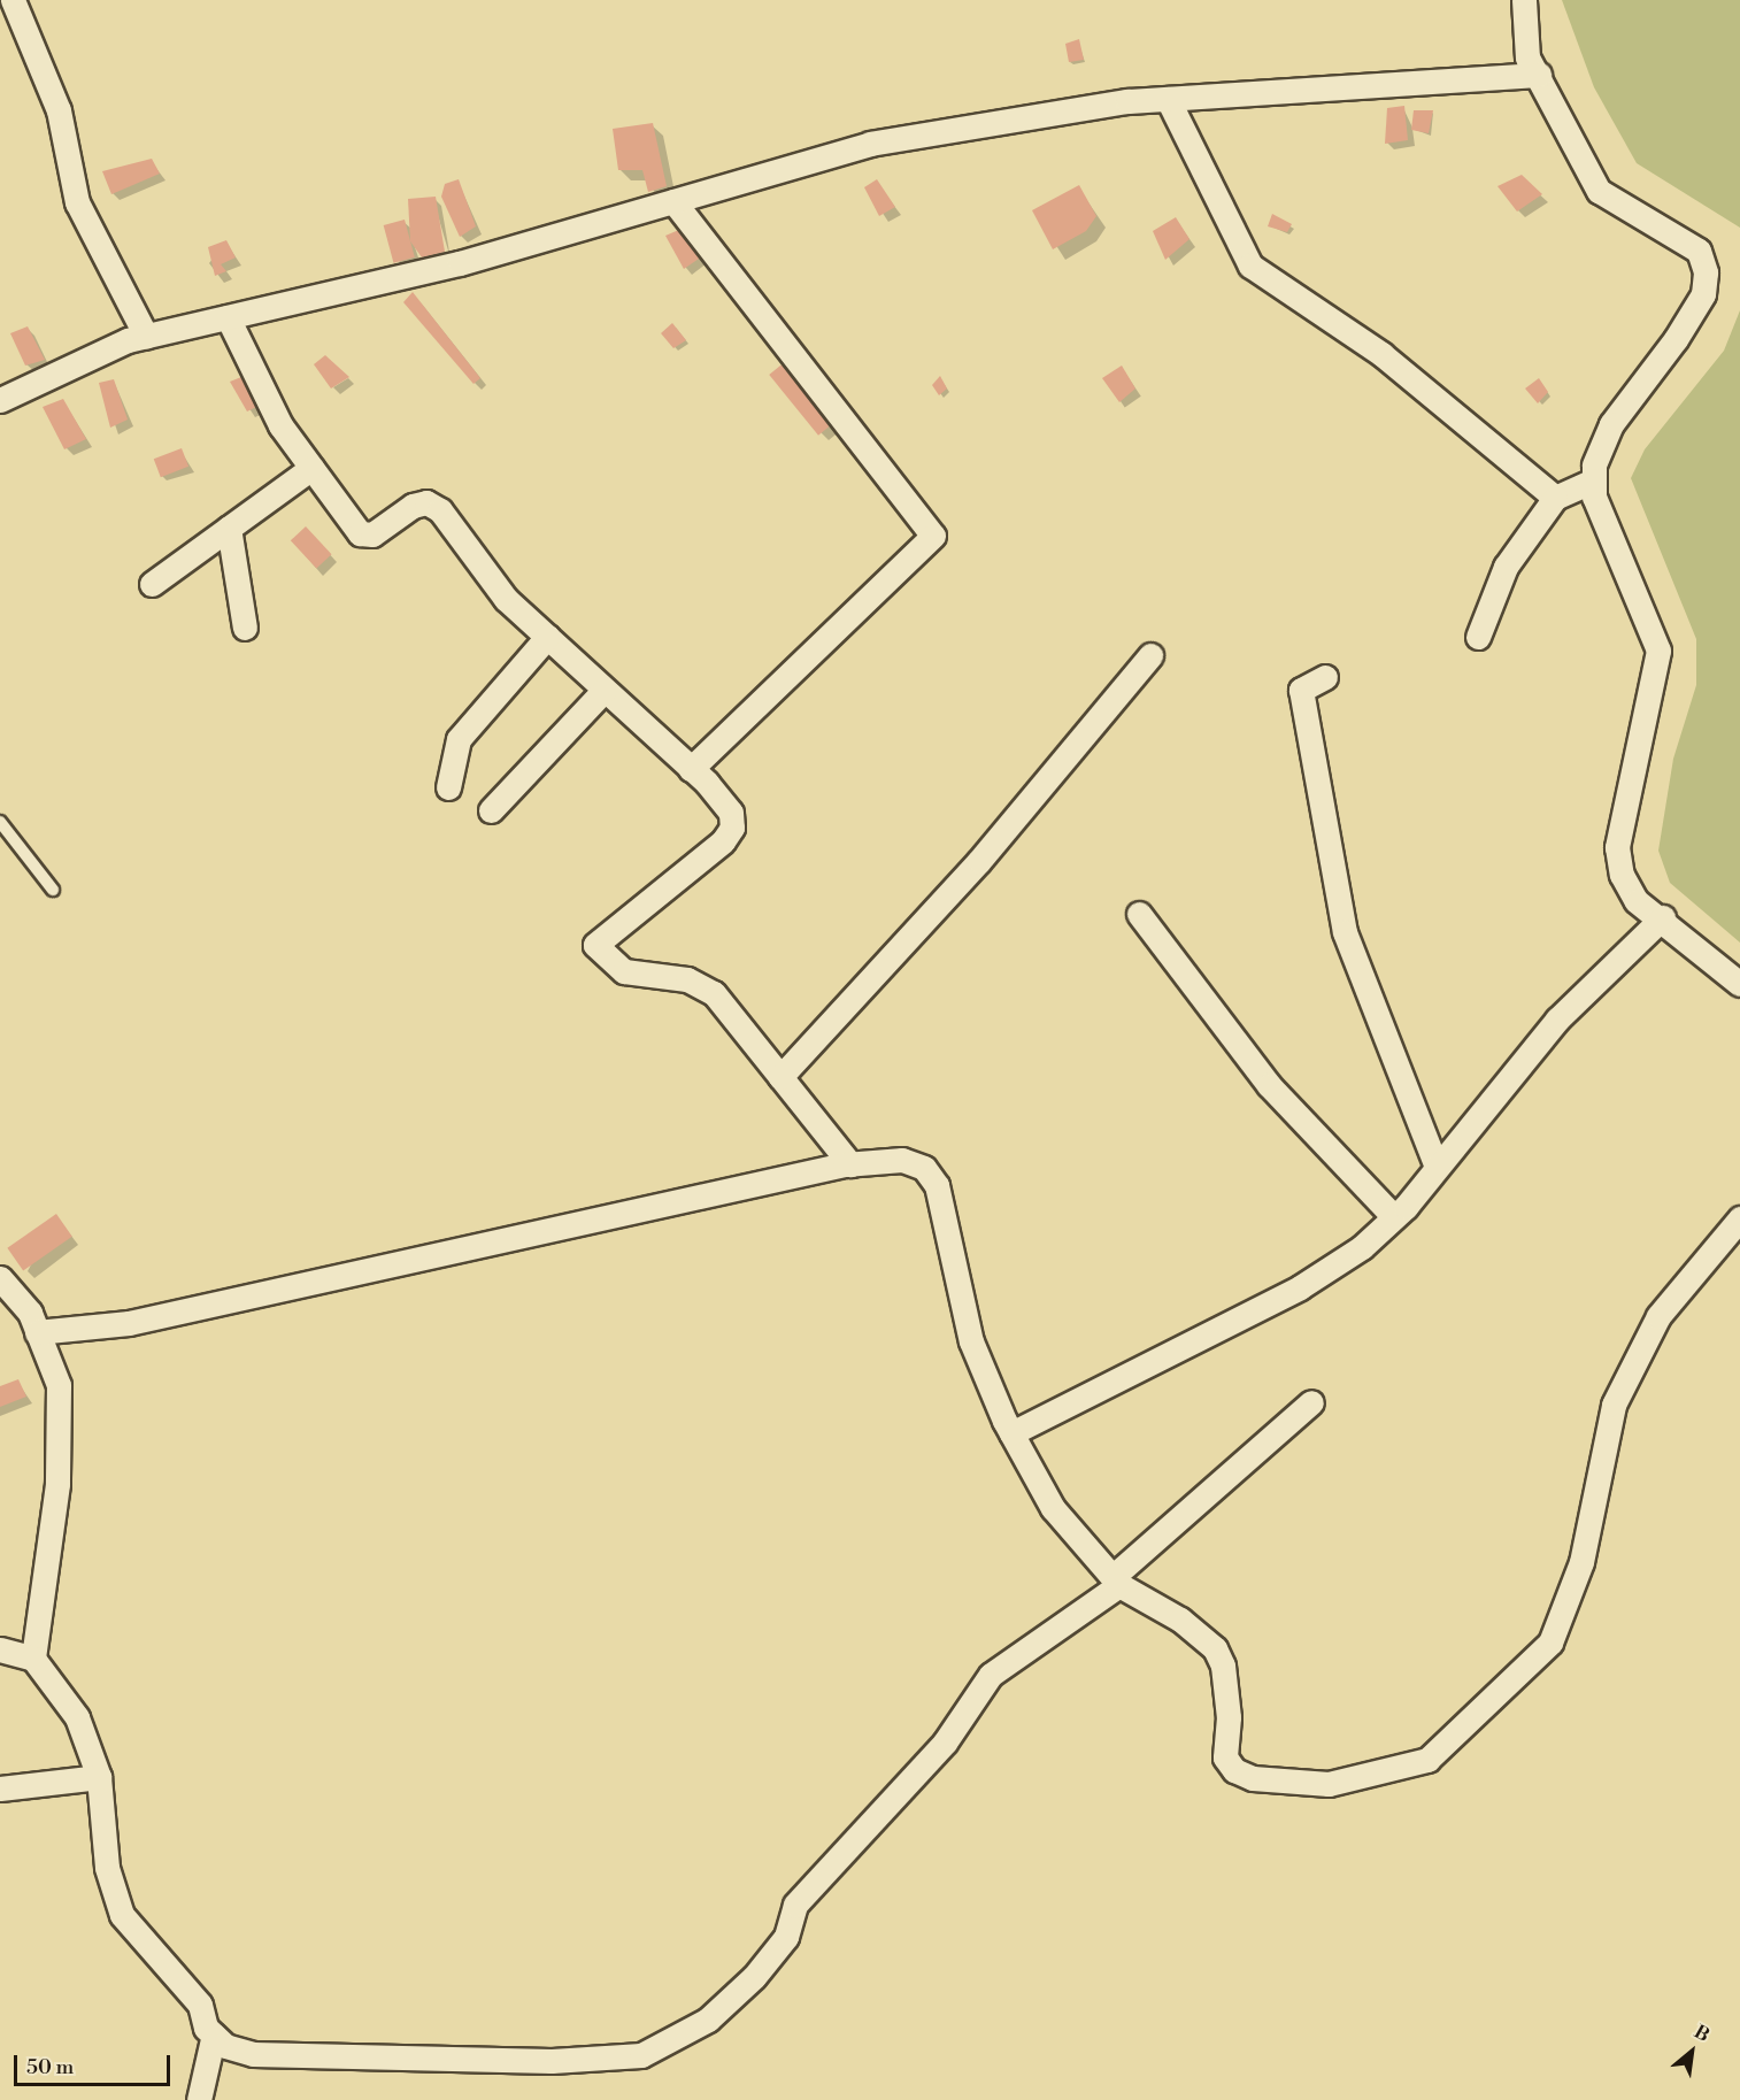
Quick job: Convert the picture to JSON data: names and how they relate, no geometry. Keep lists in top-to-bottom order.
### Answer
{
  "scale_bar": "50 m",
  "north": "top right"
}
